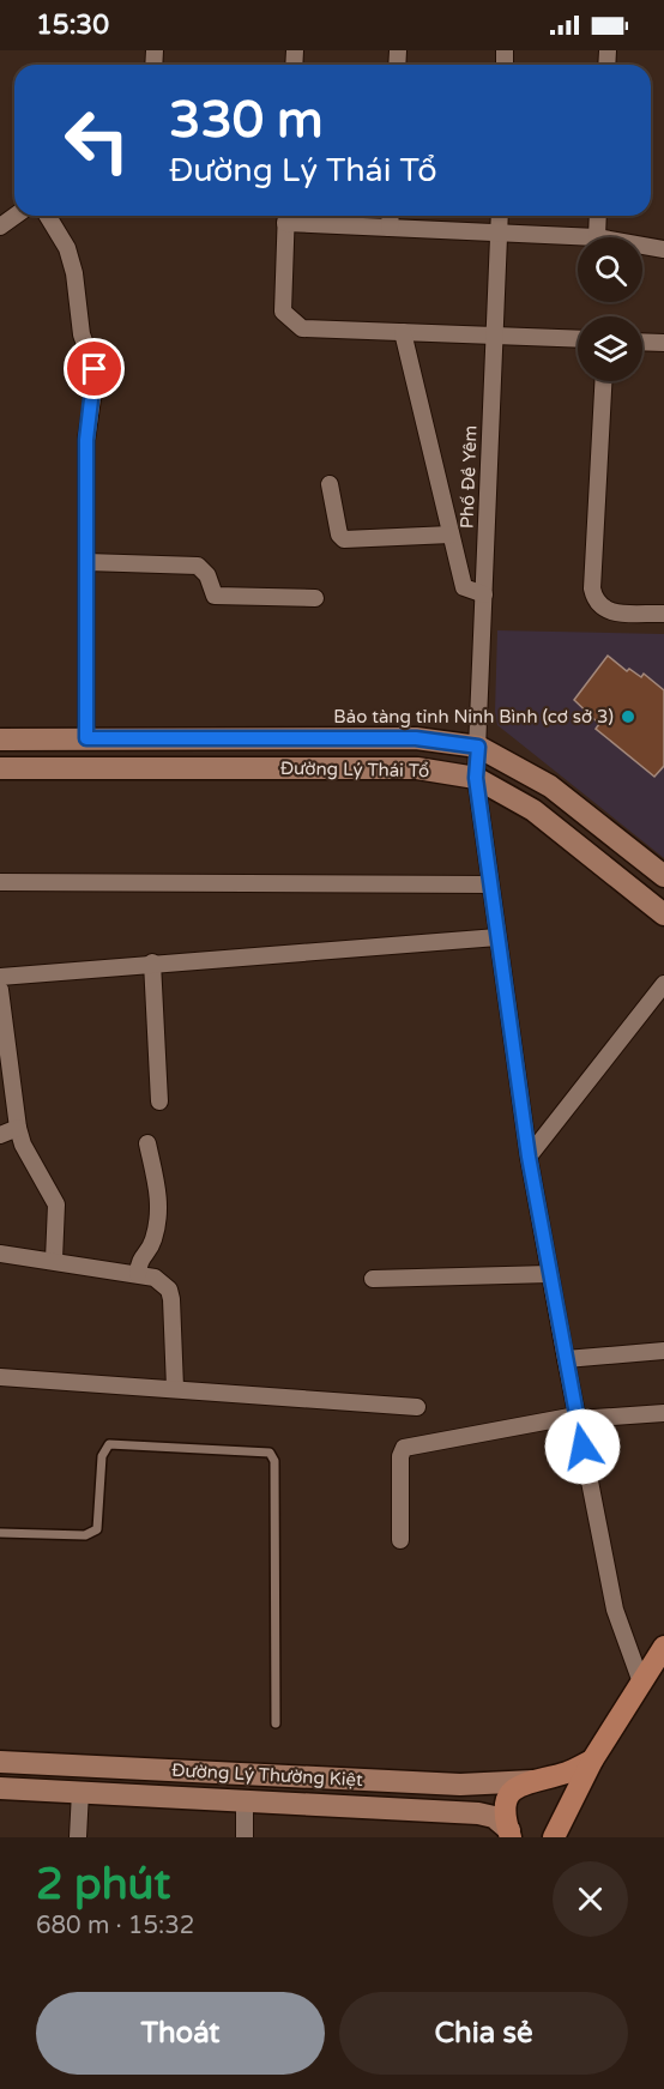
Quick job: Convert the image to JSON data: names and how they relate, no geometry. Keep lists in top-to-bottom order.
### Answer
{
  "streets": {
    "main road": ["Đường Lý Thái Tổ", "Đường Lý Thường Kiệt"],
    "street": ["Phố Đề Yêm"]
  },
  "crossings": [
    ["Phố Đề Yêm", "Đường Lý Thái Tổ"]
  ],
  "places": ["Bảo tàng tỉnh Ninh Bình (cơ sở 3)"],
  "page": {
    "status": "15:30",
    "turn": ["330 m", "Đường Lý Thái Tổ"],
    "heading": ["2 phút", "680 m · 15:32"],
    "buttons": ["Thoát", "Chia sẻ"]
  }
}
